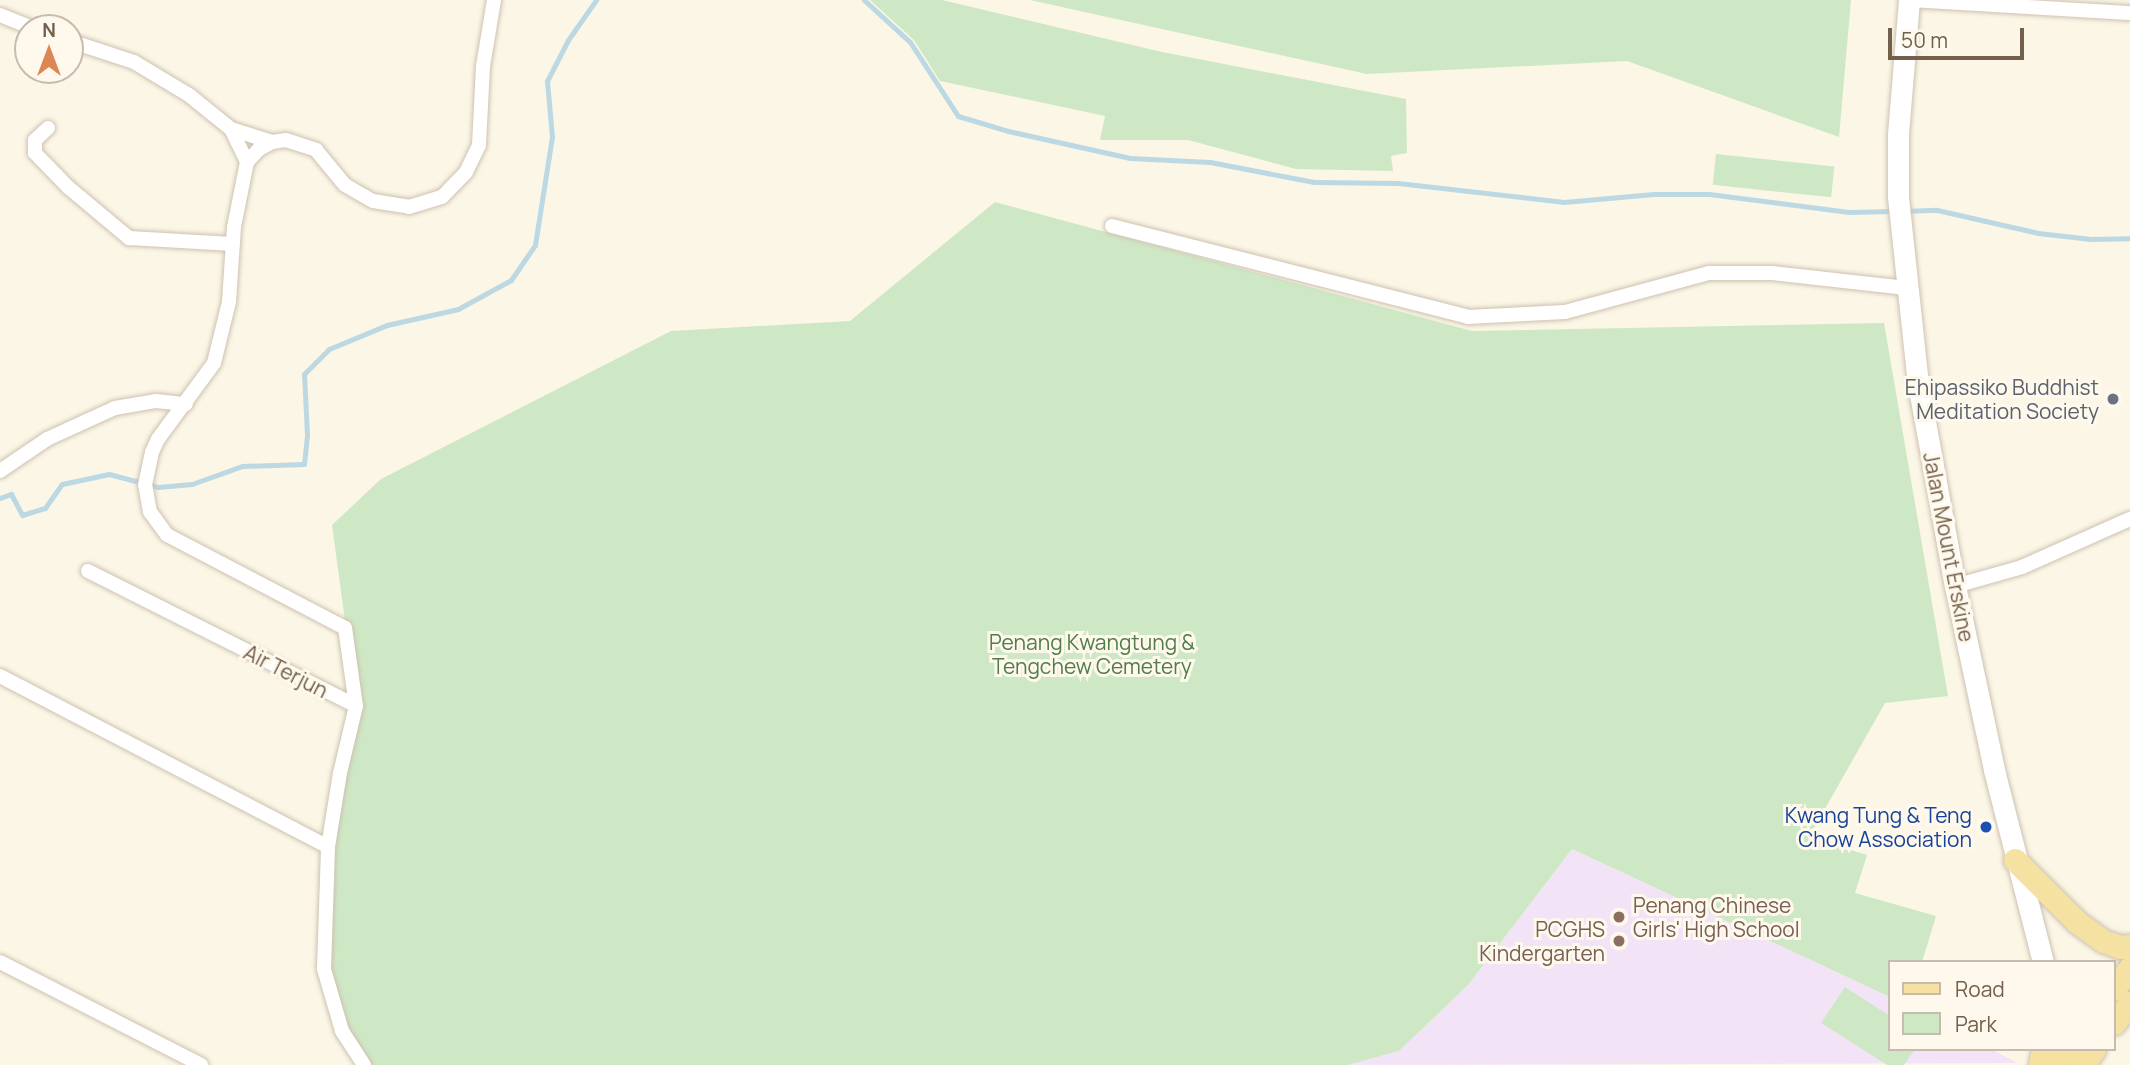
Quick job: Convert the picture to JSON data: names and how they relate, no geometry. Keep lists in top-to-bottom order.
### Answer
{
  "streets": {
    "main road": ["Jalan Mount Erskine"],
    "street": ["Air Terjun"]
  },
  "parks": ["Penang Kwangtung & Tengchew Cemetery"],
  "places": [
    "Ehipassiko Buddhist Meditation Society",
    "Kwang Tung & Teng Chow Association",
    "Penang Chinese Girls' High School",
    "PCGHS Kindergarten"
  ],
  "legend": ["Road", "Park"],
  "scale_bar": "50 m",
  "north": "top"
}
